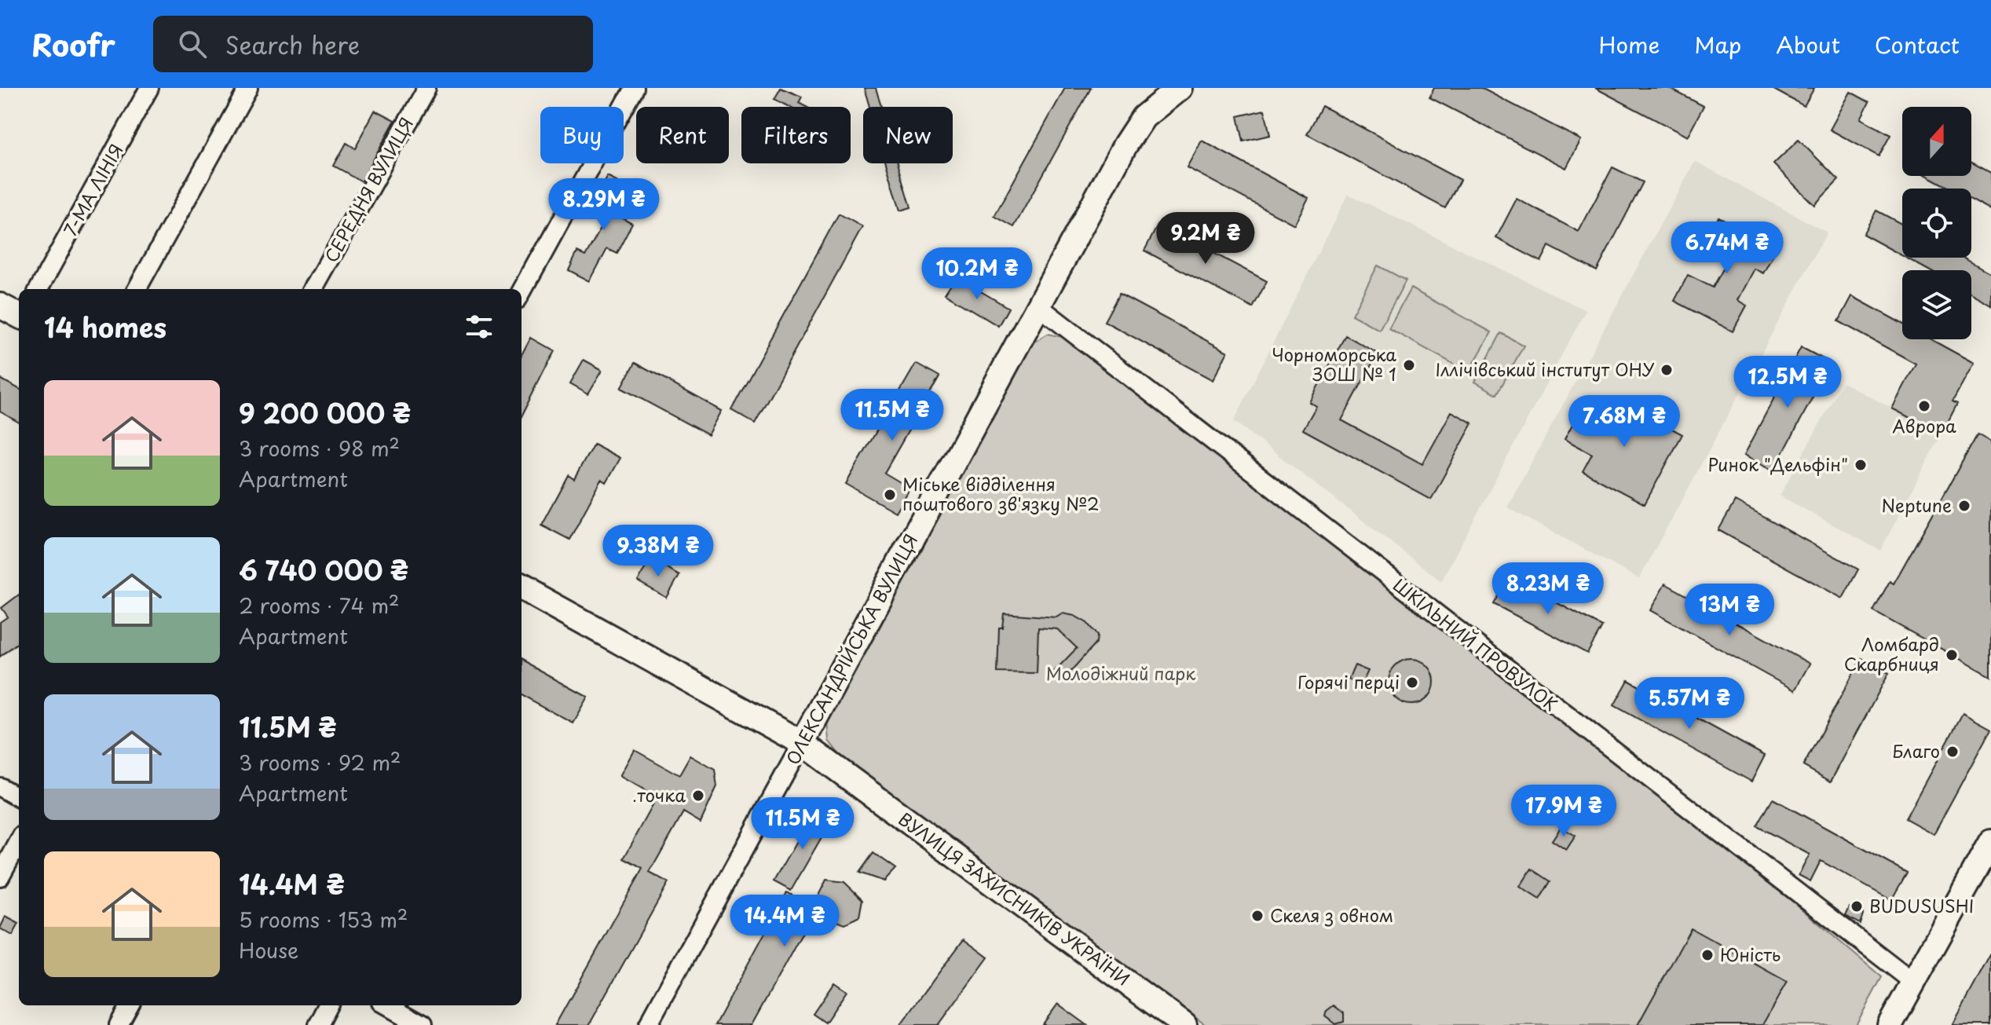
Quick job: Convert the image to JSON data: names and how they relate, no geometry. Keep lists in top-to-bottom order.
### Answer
{
  "streets": {
    "main road": ["ОЛЕКСАНДРІЙСЬКА ВУЛИЦЯ", "ВУЛИЦЯ ЗАХИСНИКІВ УКРАЇНИ"],
    "street": ["7-МА ЛІНІЯ", "СЕРЕДНЯ ВУЛИЦЯ", "ШКІЛЬНИЙ ПРОВУЛОК"]
  },
  "crossings": [
    ["ШКІЛЬНИЙ ПРОВУЛОК", "ОЛЕКСАНДРІЙСЬКА ВУЛИЦЯ"],
    ["ОЛЕКСАНДРІЙСЬКА ВУЛИЦЯ", "ВУЛИЦЯ ЗАХИСНИКІВ УКРАЇНИ"]
  ],
  "parks": ["Молодіжний парк"],
  "places": [
    "Чорноморська ЗОШ № 1",
    "Іллічівський інститут ОНУ",
    "Аврора",
    "Ринок \"Дельфін\"",
    "Міське відділення поштового зв'язку №2",
    "Neptune",
    "Ломбард Скарбниця",
    "Горячі перці",
    "Благо",
    ".точка",
    "BUDUSUSHI",
    "Скеля з овном",
    "Юність"
  ],
  "north": "top",
  "page": {
    "header": "Roofr",
    "search": "Search here",
    "nav": [
      "Home",
      "Map",
      "About",
      "Contact"
    ],
    "chip": [
      "Buy",
      "Rent",
      "Filters",
      "New"
    ],
    "price": [
      "8.29M ₴",
      "9.2M ₴",
      "6.74M ₴",
      "10.2M ₴",
      "12.5M ₴",
      "11.5M ₴",
      "7.68M ₴",
      "9.38M ₴",
      "8.23M ₴",
      "13M ₴",
      "5.57M ₴",
      "17.9M ₴",
      "11.5M ₴",
      "14.4M ₴"
    ],
    "heading": "14 homes",
    "list": [
      {
        "name": "9 200 000 ₴",
        "note": "3 rooms · 98 m² · Apartment"
      },
      {
        "name": "6 740 000 ₴",
        "note": "2 rooms · 74 m² · Apartment"
      },
      {
        "name": "11.5M ₴",
        "note": "3 rooms · 92 m² · Apartment"
      },
      {
        "name": "14.4M ₴",
        "note": "5 rooms · 153 m² · House"
      }
    ]
  }
}
